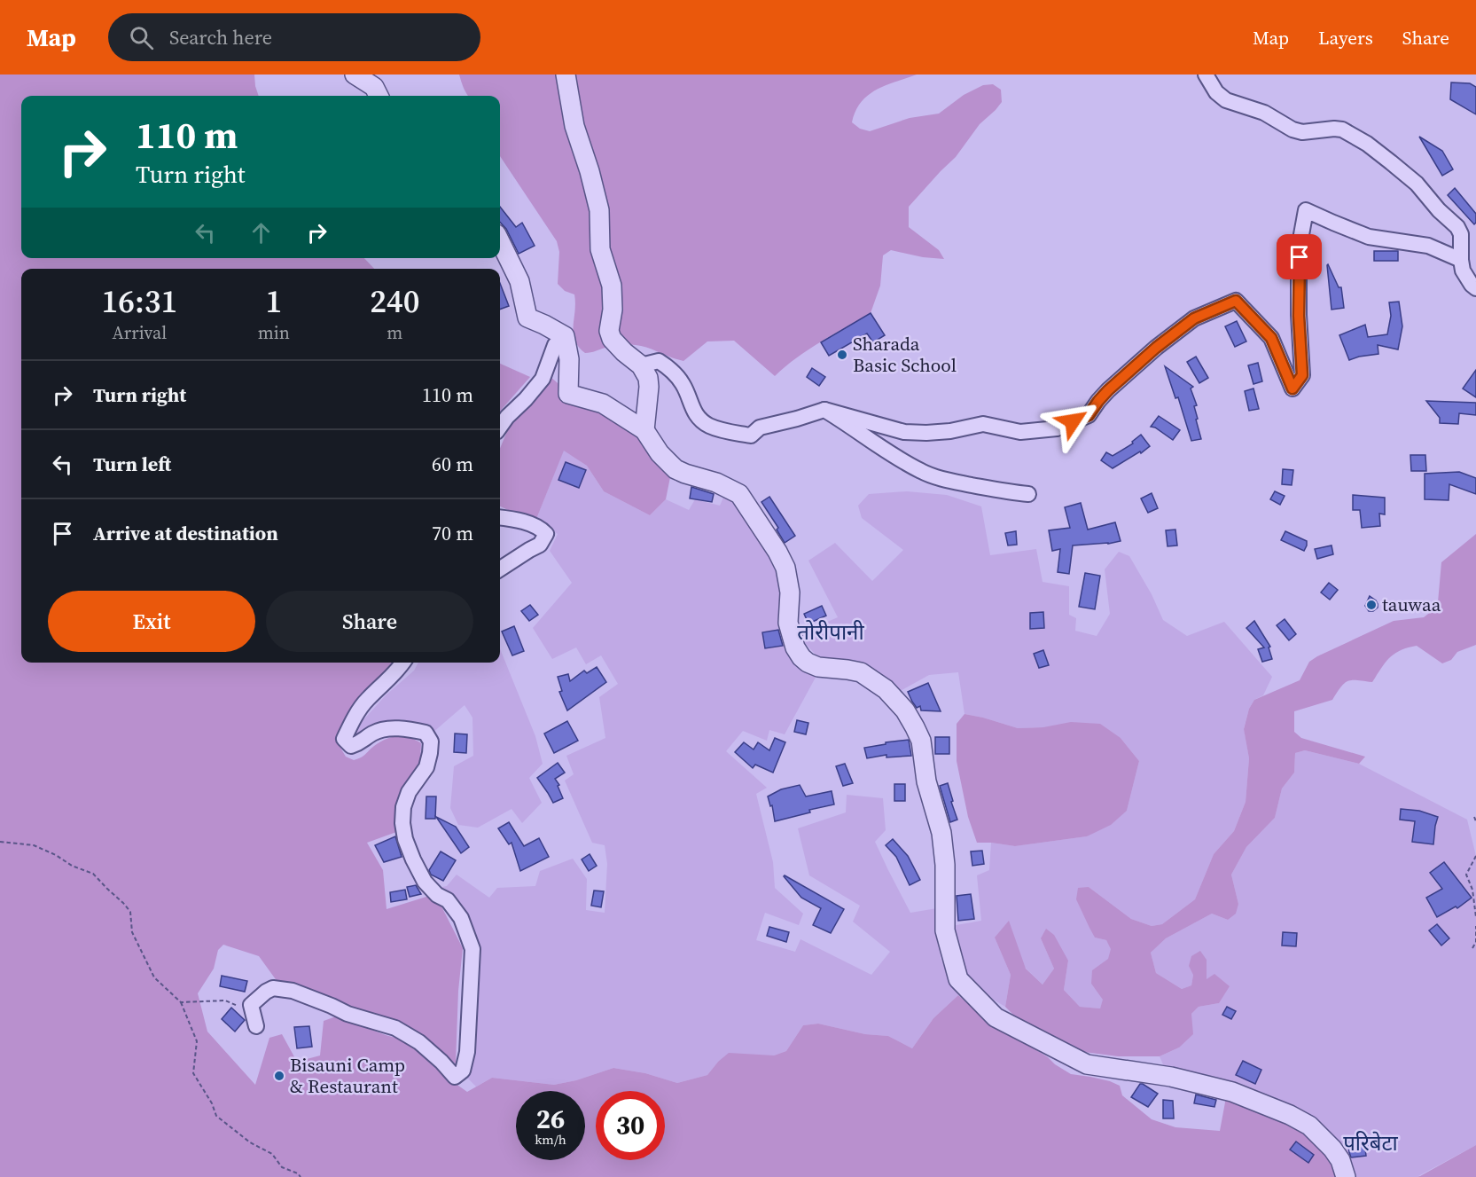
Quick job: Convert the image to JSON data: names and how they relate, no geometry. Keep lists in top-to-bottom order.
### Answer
{
  "districts": ["तोरीपानी", "परिबेटा"],
  "places": ["Sharada Basic School", "tauwaa", "Bisauni Camp & Restaurant"],
  "page": {
    "header": "Map",
    "search": "Search here",
    "nav": ["Map", "Layers", "Share"],
    "turn": ["110 m", "Turn right"],
    "eta": [
      "16:31",
      "Arrival",
      "1",
      "min",
      "240",
      "m"
    ],
    "list": [
      {
        "name": "Turn right",
        "value": "110 m"
      },
      {
        "name": "Turn left",
        "value": "60 m"
      },
      {
        "name": "Arrive at destination",
        "value": "70 m"
      }
    ],
    "buttons": ["Exit", "Share"],
    "speed": "26 km/h",
    "limit": "30"
  }
}
